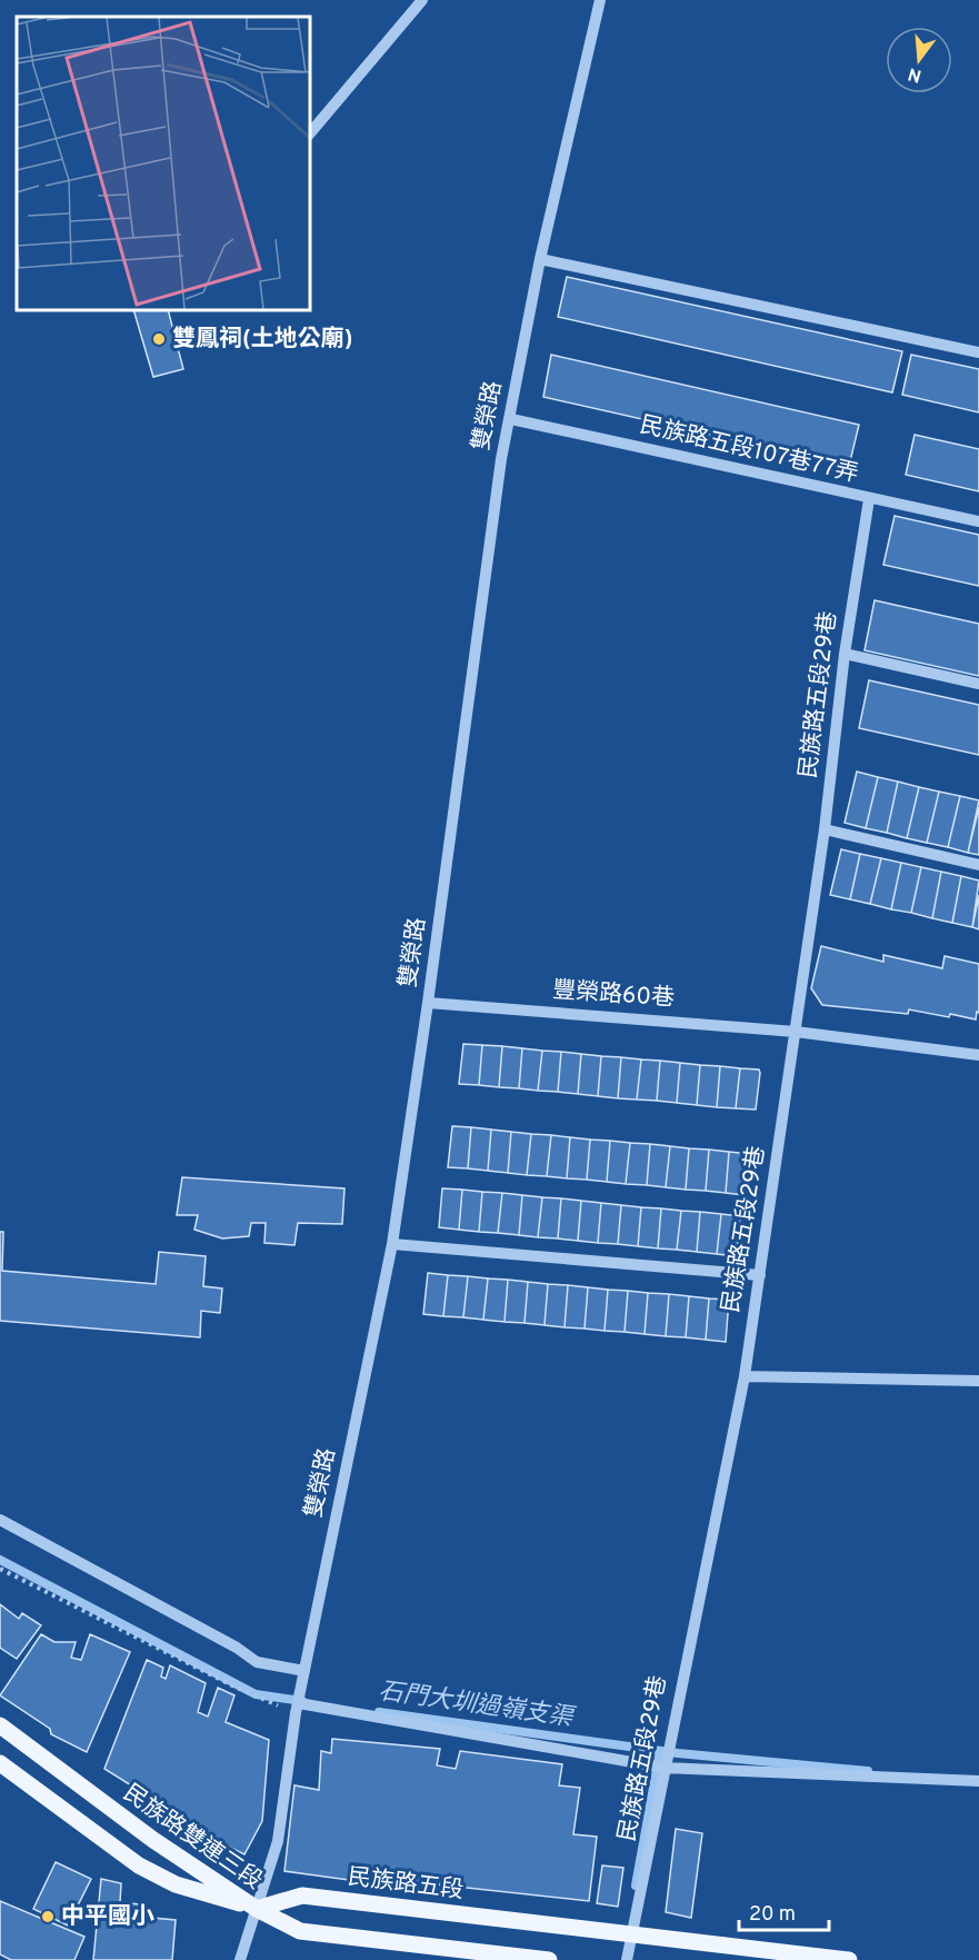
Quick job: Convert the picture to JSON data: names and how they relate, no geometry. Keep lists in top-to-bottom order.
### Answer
{
  "streets": {
    "main road": ["民族路雙連三段", "民族路五段"],
    "street": [
      "雙榮路",
      "民族路五段107巷77弄",
      "民族路五段29巷",
      "豐榮路60巷"
    ]
  },
  "crossings": [
    ["雙榮路", "民族路五段107巷77弄"],
    ["雙榮路", "豐榮路60巷"],
    ["雙榮路", "民族路雙連三段"],
    ["雙榮路", "民族路五段"],
    ["民族路五段107巷77弄", "民族路五段29巷"],
    ["民族路五段29巷", "豐榮路60巷"],
    ["民族路五段29巷", "民族路五段"],
    ["民族路雙連三段", "民族路五段"]
  ],
  "water": ["石門大圳過嶺支渠"],
  "places": ["雙鳳祠(土地公廟)", "中平國小"],
  "scale_bar": "20 m",
  "north": "bottom"
}
